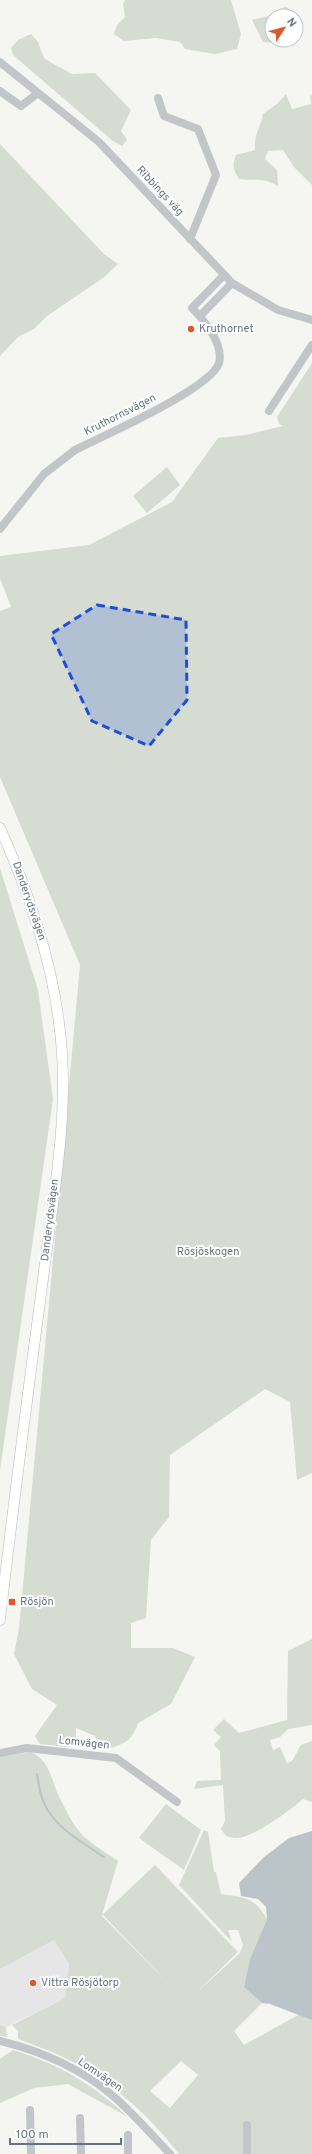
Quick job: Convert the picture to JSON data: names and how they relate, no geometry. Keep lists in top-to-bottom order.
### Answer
{
  "streets": {
    "main road": ["Danderydsvägen"],
    "street": ["Ribbings väg", "Kruthornsvägen", "Lomvägen"]
  },
  "crossings": [
    ["Ribbings väg", "Kruthornsvägen"]
  ],
  "parks": ["Rösjöskogen"],
  "places": {
    "other": ["Kruthornet", "Vittra Rösjötorp"],
    "transit": ["Rösjön"]
  },
  "scale_bar": "100 m",
  "north": "top right"
}
